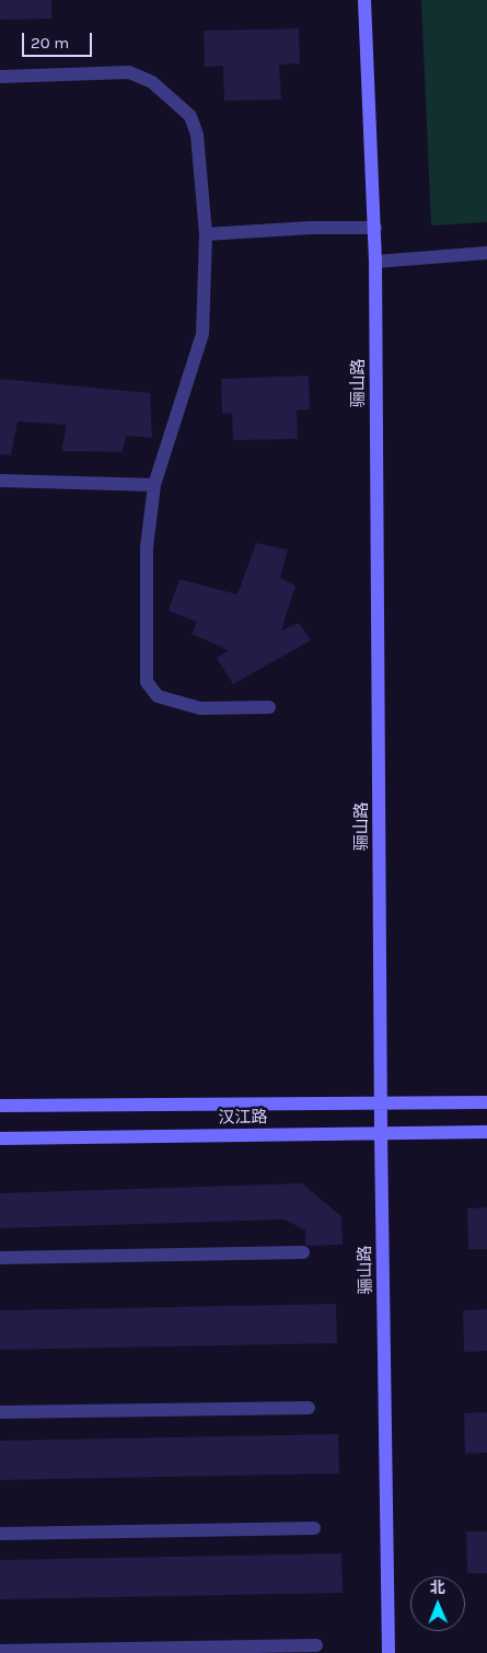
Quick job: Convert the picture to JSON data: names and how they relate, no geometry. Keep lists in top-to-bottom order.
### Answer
{
  "streets": {
    "street": ["骊山路", "汉江路"]
  },
  "crossings": [
    ["骊山路", "汉江路"]
  ],
  "scale_bar": "20 m",
  "north": "top"
}
